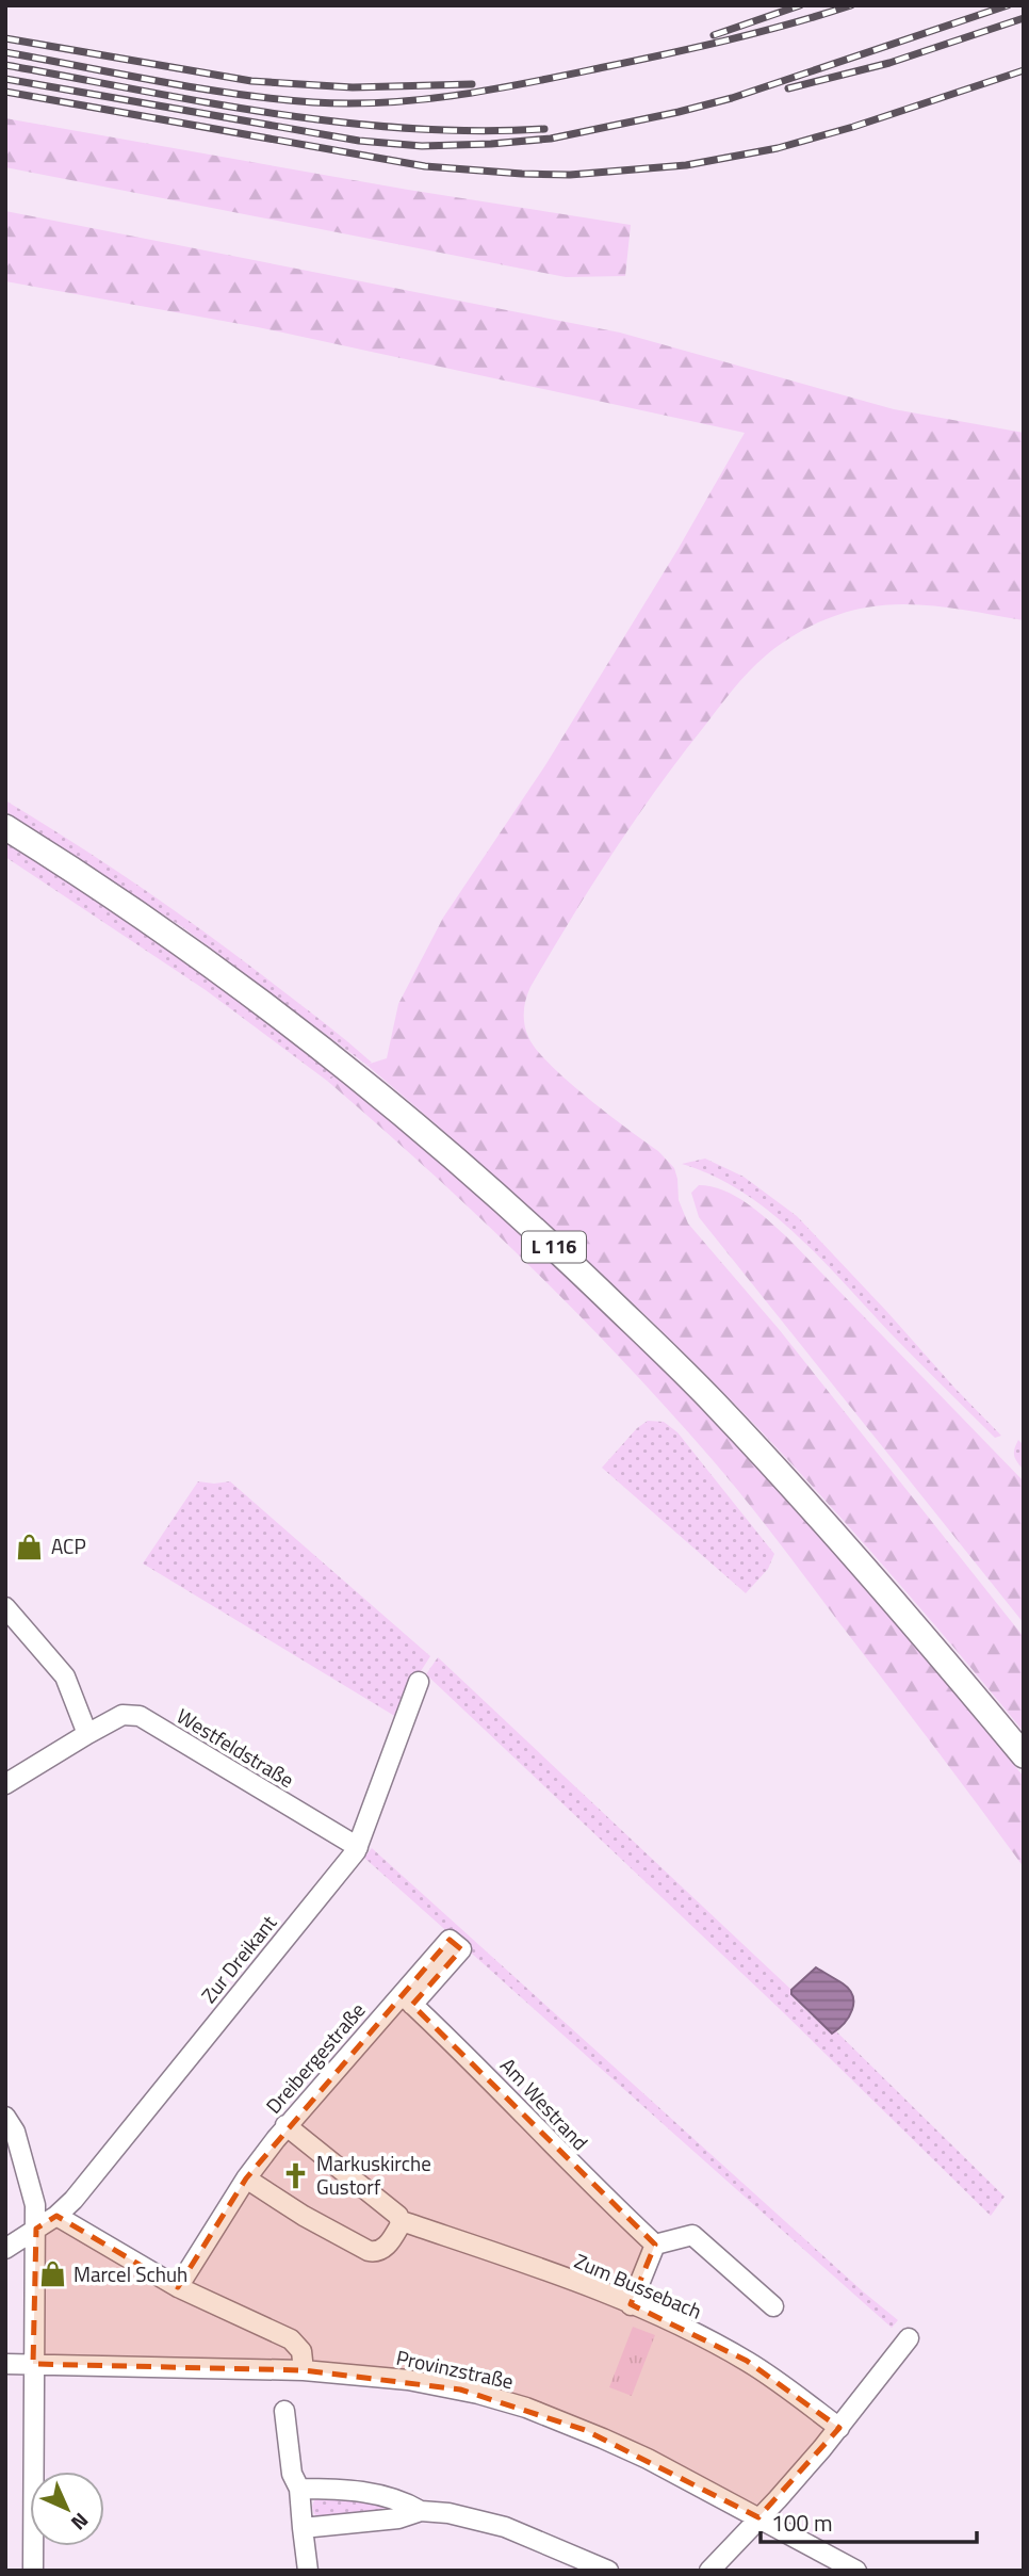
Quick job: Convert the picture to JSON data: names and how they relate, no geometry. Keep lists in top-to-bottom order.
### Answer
{
  "streets": {
    "main road": ["L 116"],
    "street": [
      "Westfeldstraße",
      "Zur Dreikant",
      "Dreibergestraße",
      "Am Westrand",
      "Zum Bussebach",
      "Provinzstraße"
    ]
  },
  "crossings": [
    ["Westfeldstraße", "Zur Dreikant"],
    ["Dreibergestraße", "Am Westrand"]
  ],
  "places": {
    "shop": ["ACP", "Marcel Schuh"],
    "church": ["Markuskirche Gustorf"]
  },
  "scale_bar": "100 m",
  "north": "bottom right"
}
